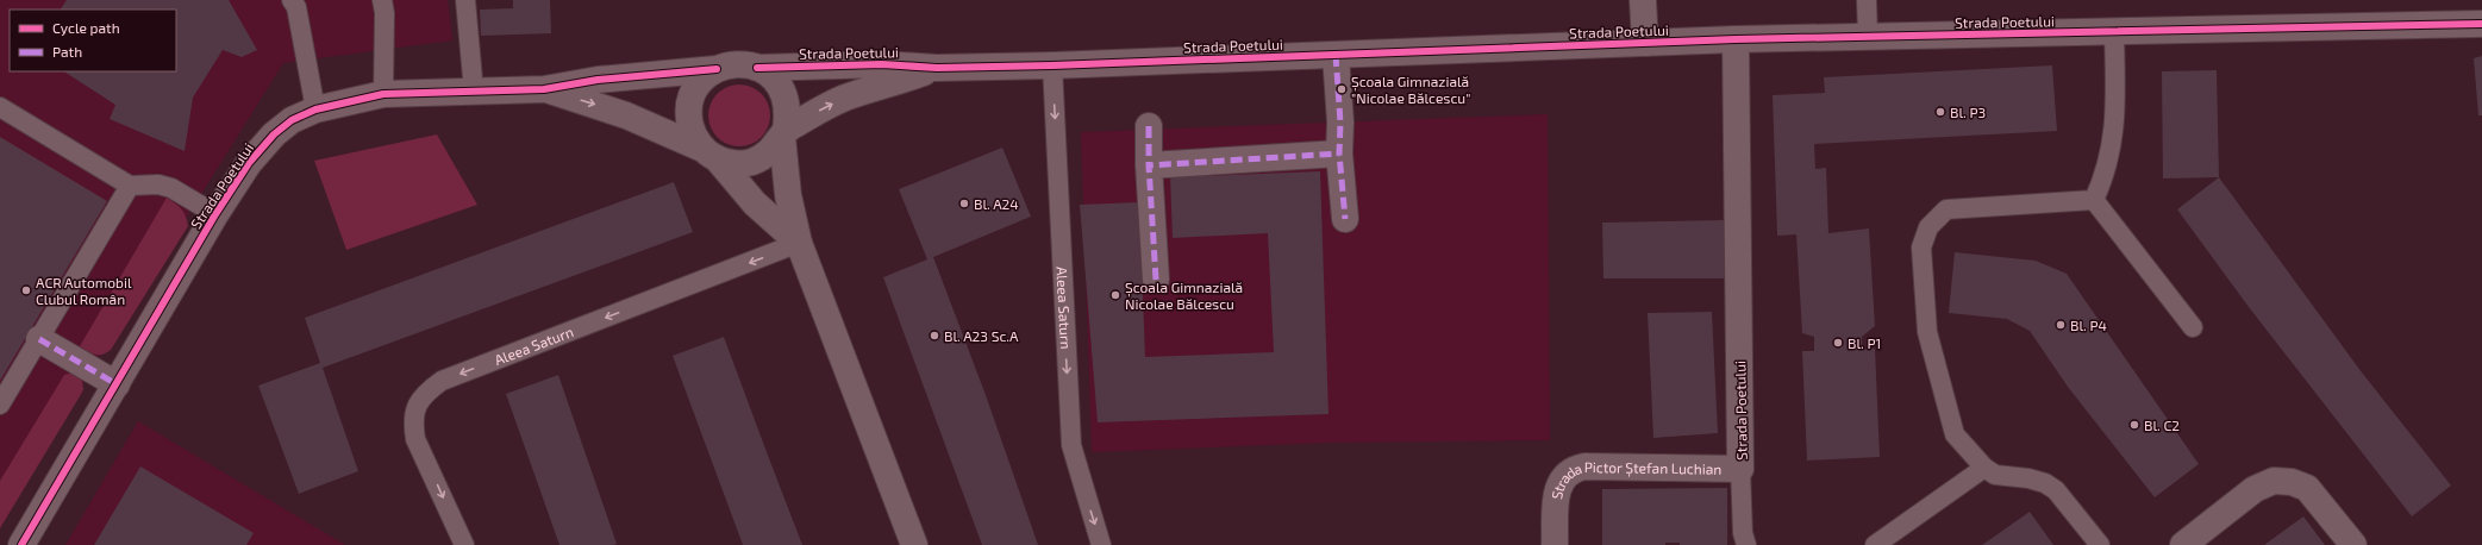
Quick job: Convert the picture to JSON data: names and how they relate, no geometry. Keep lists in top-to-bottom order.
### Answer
{
  "streets": {
    "street": ["Strada Poetului", "Strada Pictor Ștefan Luchian"],
    "lane": ["Aleea Saturn"]
  },
  "crossings": [
    ["Strada Poetului", "Aleea Saturn"],
    ["Strada Poetului", "Strada Pictor Ștefan Luchian"]
  ],
  "places": [
    "Școala Gimnazială \"Nicolae Bălcescu\"",
    "Bl. P3",
    "Bl. A24",
    "ACR Automobil Clubul Român",
    "Școala Gimnazială Nicolae Bălcescu",
    "Bl. P4",
    "Bl. A23 Sc.A",
    "Bl. P1",
    "Bl. C2"
  ],
  "legend": ["Cycle path", "Path"]
}
